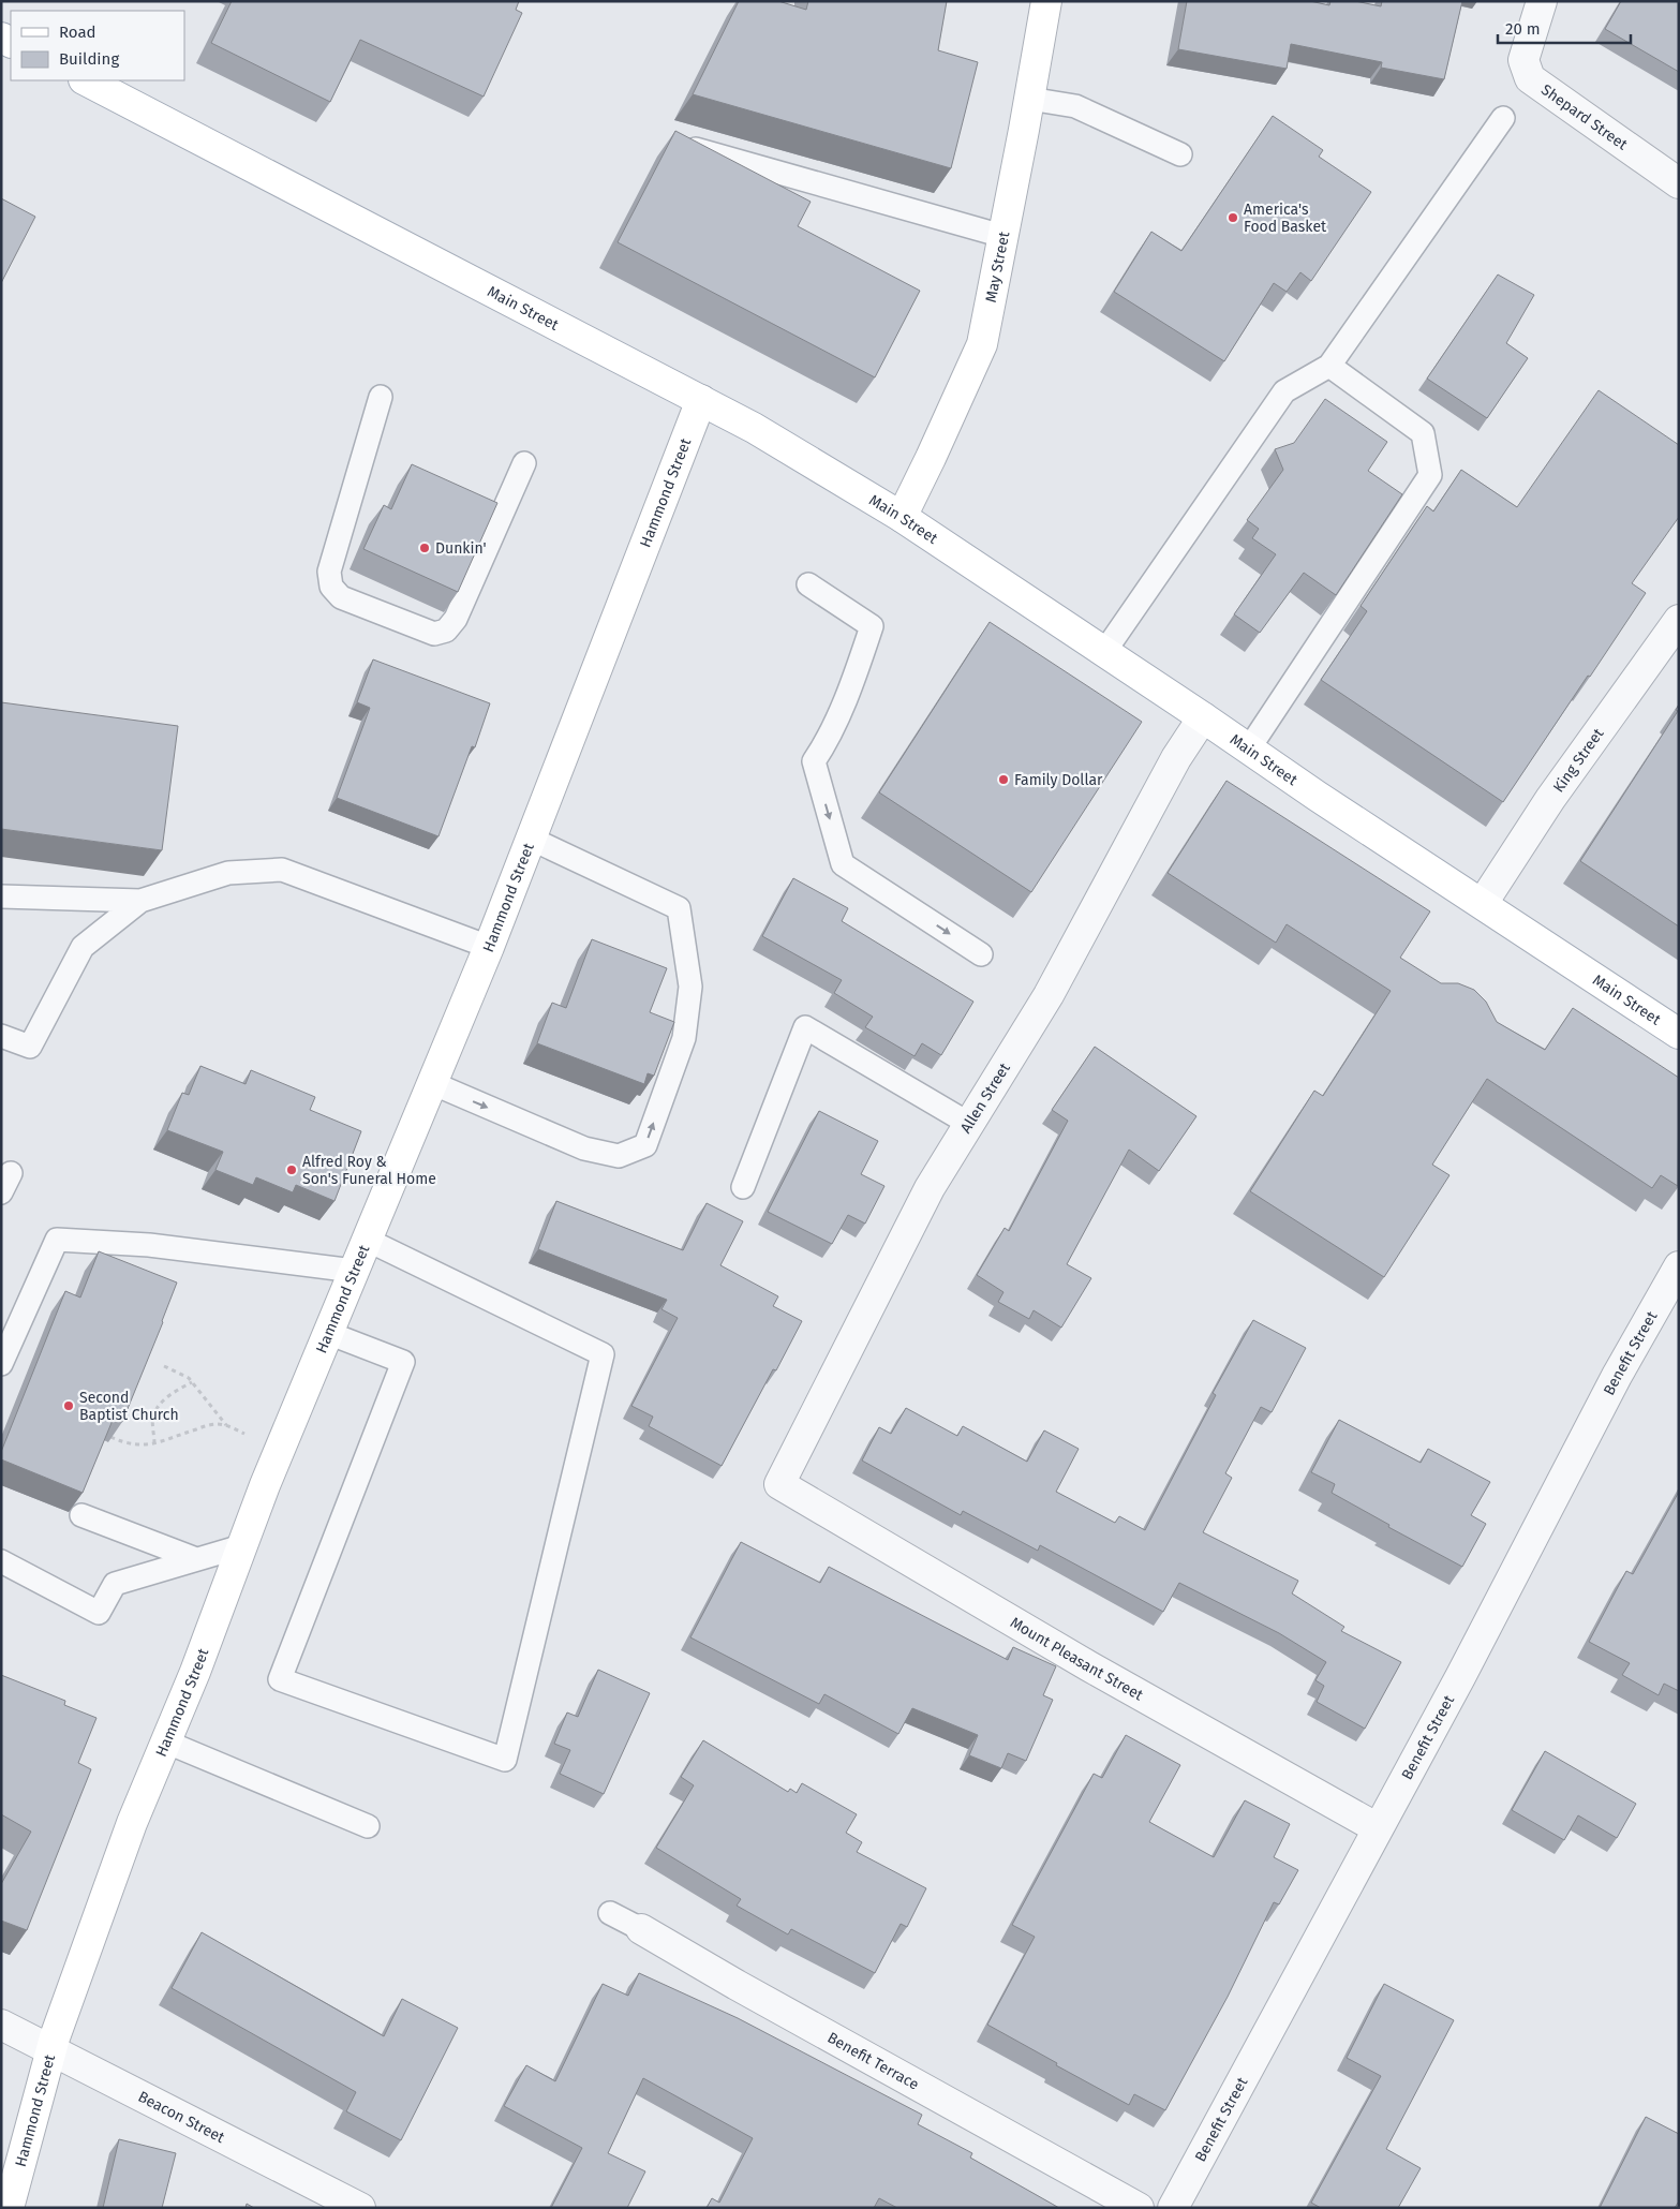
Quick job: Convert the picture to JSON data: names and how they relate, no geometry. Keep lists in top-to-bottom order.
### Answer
{
  "streets": {
    "street": [
      "Shepard Street",
      "May Street",
      "Main Street",
      "Hammond Street",
      "King Street",
      "Allen Street",
      "Benefit Street",
      "Mount Pleasant Street",
      "Benefit Terrace",
      "Beacon Street"
    ]
  },
  "crossings": [
    ["May Street", "Main Street"],
    ["Main Street", "Hammond Street"],
    ["Main Street", "King Street"],
    ["Main Street", "Allen Street"],
    ["Hammond Street", "Beacon Street"],
    ["Allen Street", "Mount Pleasant Street"],
    ["Benefit Street", "Mount Pleasant Street"]
  ],
  "places": [
    "America's Food Basket",
    "Dunkin'",
    "Family Dollar",
    "Alfred Roy & Son's Funeral Home",
    "Second Baptist Church"
  ],
  "legend": ["Road", "Building"],
  "scale_bar": "20 m"
}
